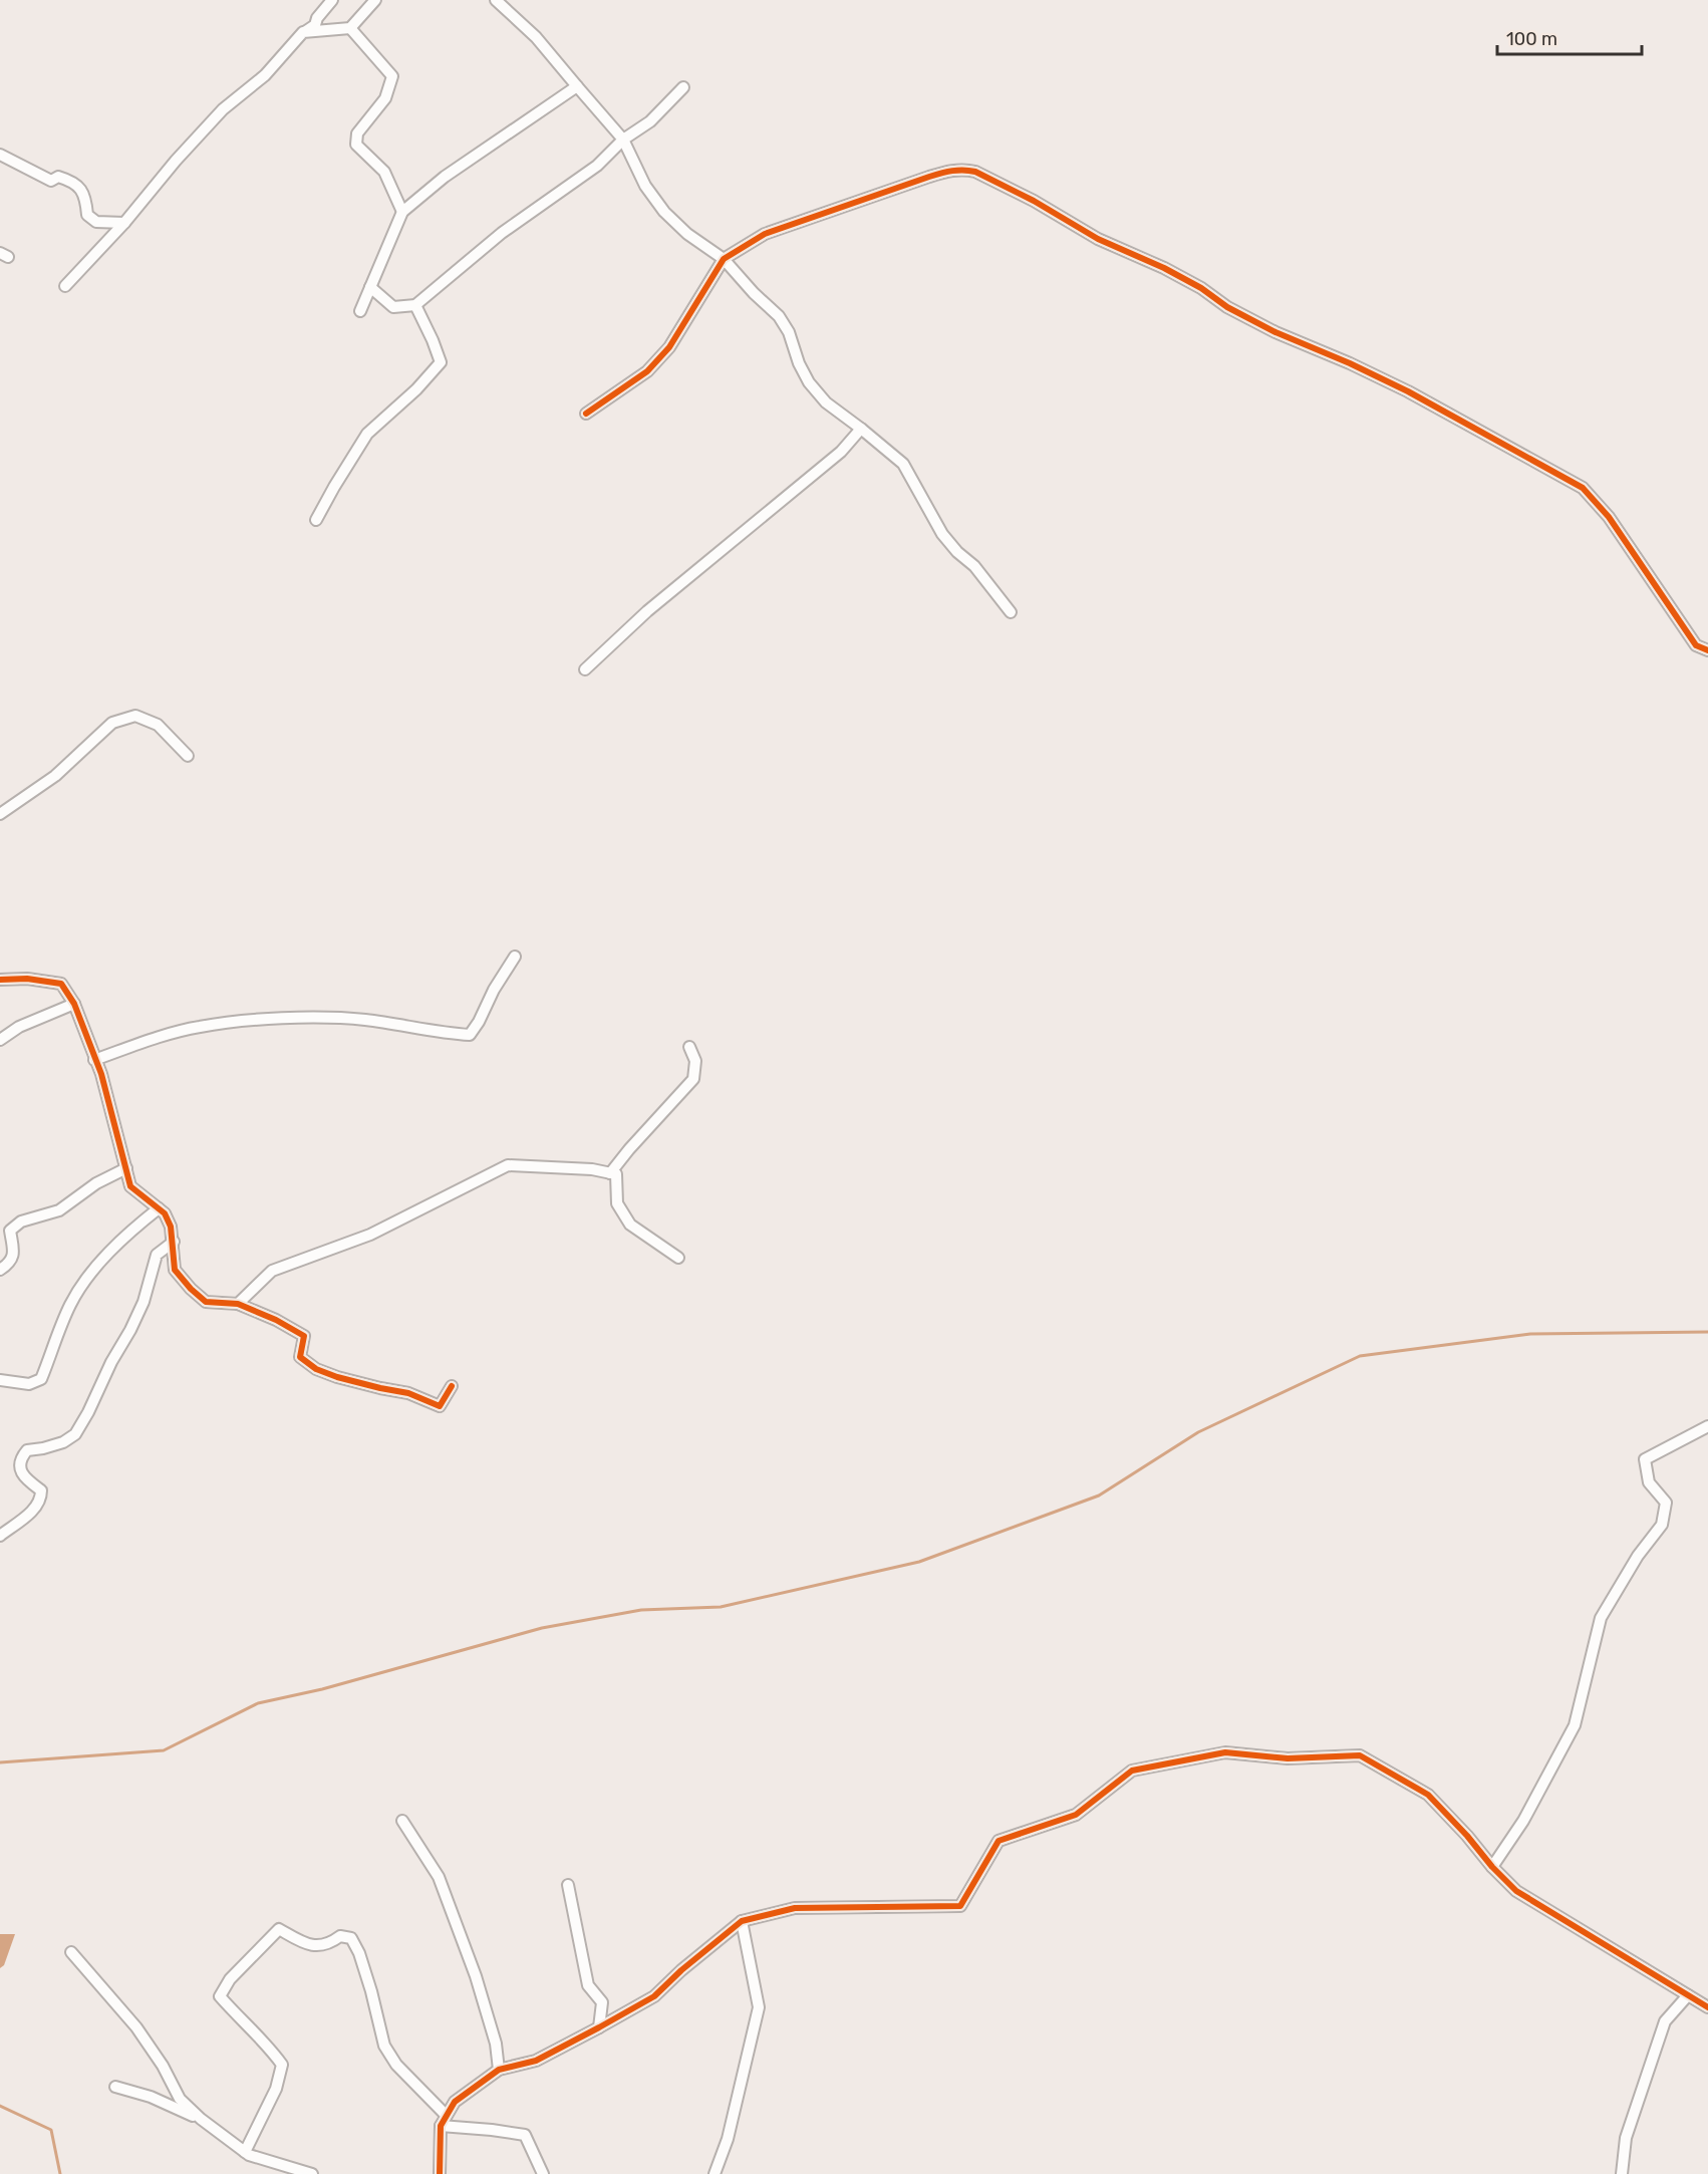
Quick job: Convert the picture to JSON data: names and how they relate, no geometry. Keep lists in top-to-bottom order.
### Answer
{
  "scale_bar": "100 m"
}
